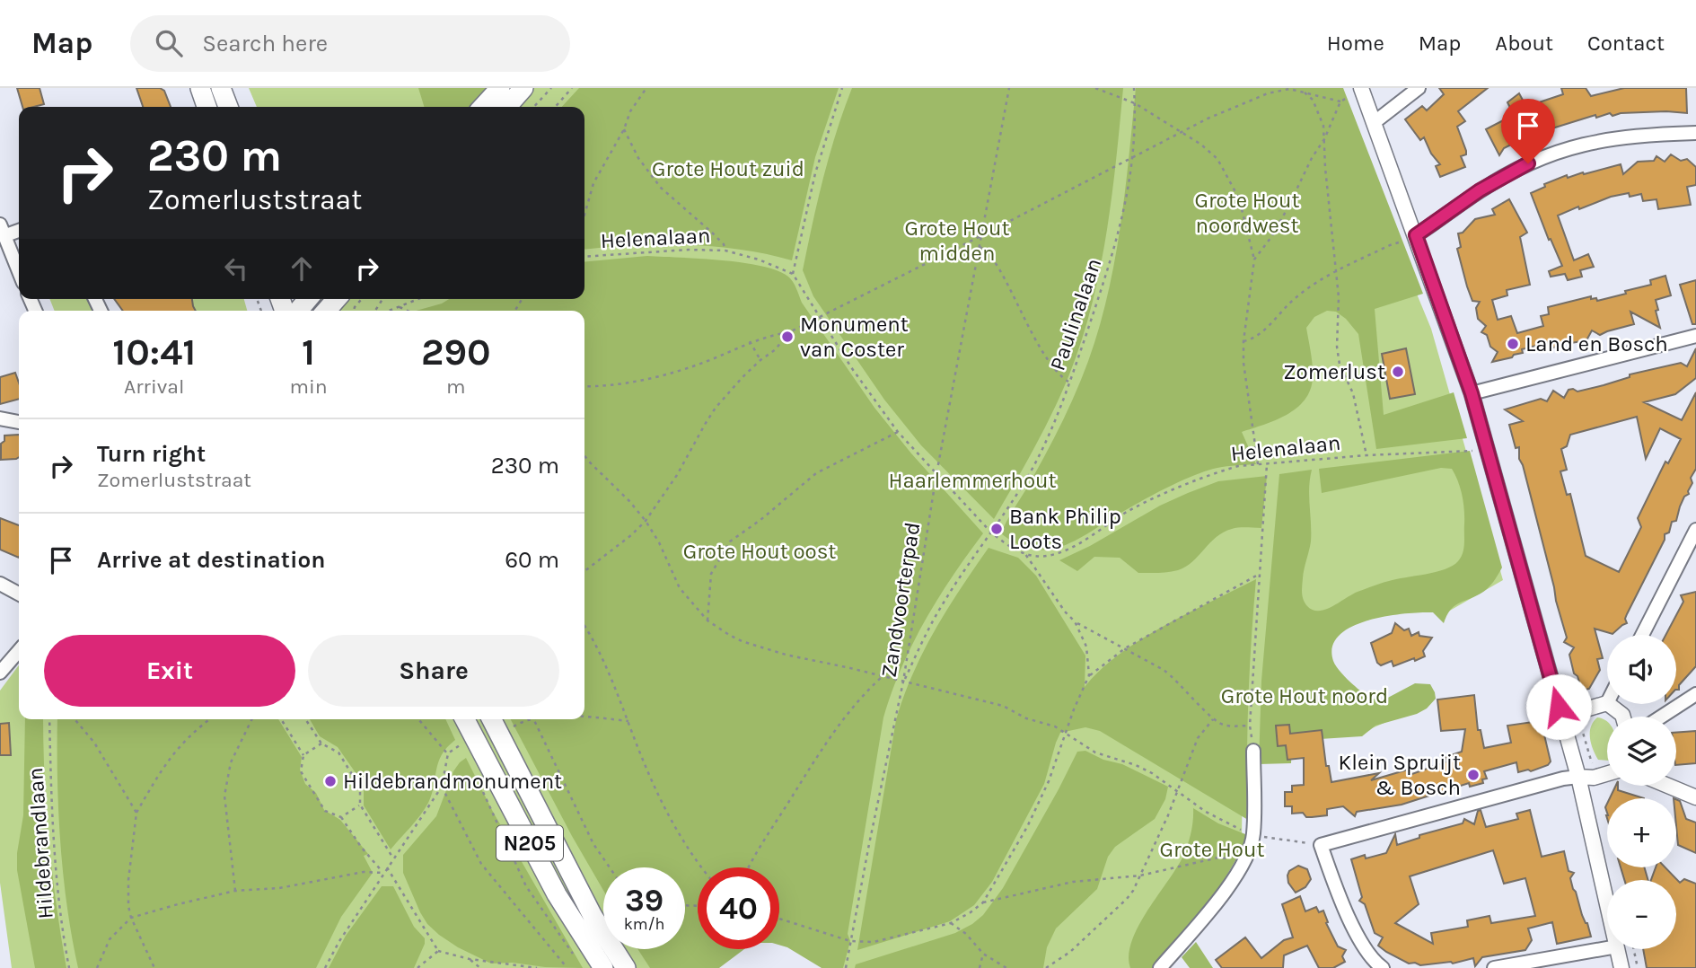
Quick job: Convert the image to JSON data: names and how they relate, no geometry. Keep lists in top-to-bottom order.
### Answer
{
  "streets": {
    "main road": ["N205"],
    "path": [
      "Helenalaan",
      "Paulinalaan",
      "Zandvoorterpad",
      "Hildebrandlaan"
    ]
  },
  "crossings": [
    ["Paulinalaan", "Zandvoorterpad"]
  ],
  "parks": [
    "Grote Hout zuid",
    "Grote Hout noordwest",
    "Grote Hout midden",
    "Haarlemmerhout",
    "Grote Hout oost",
    "Grote Hout noord",
    "Grote Hout"
  ],
  "places": [
    "Monument van Coster",
    "Land en Bosch",
    "Zomerlust",
    "Bank Philip Loots",
    "Klein Spruijt & Bosch",
    "Hildebrandmonument"
  ],
  "page": {
    "header": "Map",
    "search": "Search here",
    "nav": [
      "Home",
      "Map",
      "About",
      "Contact"
    ],
    "turn": ["230 m", "Zomerluststraat"],
    "eta": [
      "10:41",
      "Arrival",
      "1",
      "min",
      "290",
      "m"
    ],
    "list": [
      {
        "name": "Turn right",
        "note": "Zomerluststraat",
        "value": "230 m"
      },
      {
        "name": "Arrive at destination",
        "value": "60 m"
      }
    ],
    "buttons": ["Exit", "Share"],
    "map_buttons": ["+", "−"],
    "speed": "39 km/h",
    "limit": "40"
  }
}
